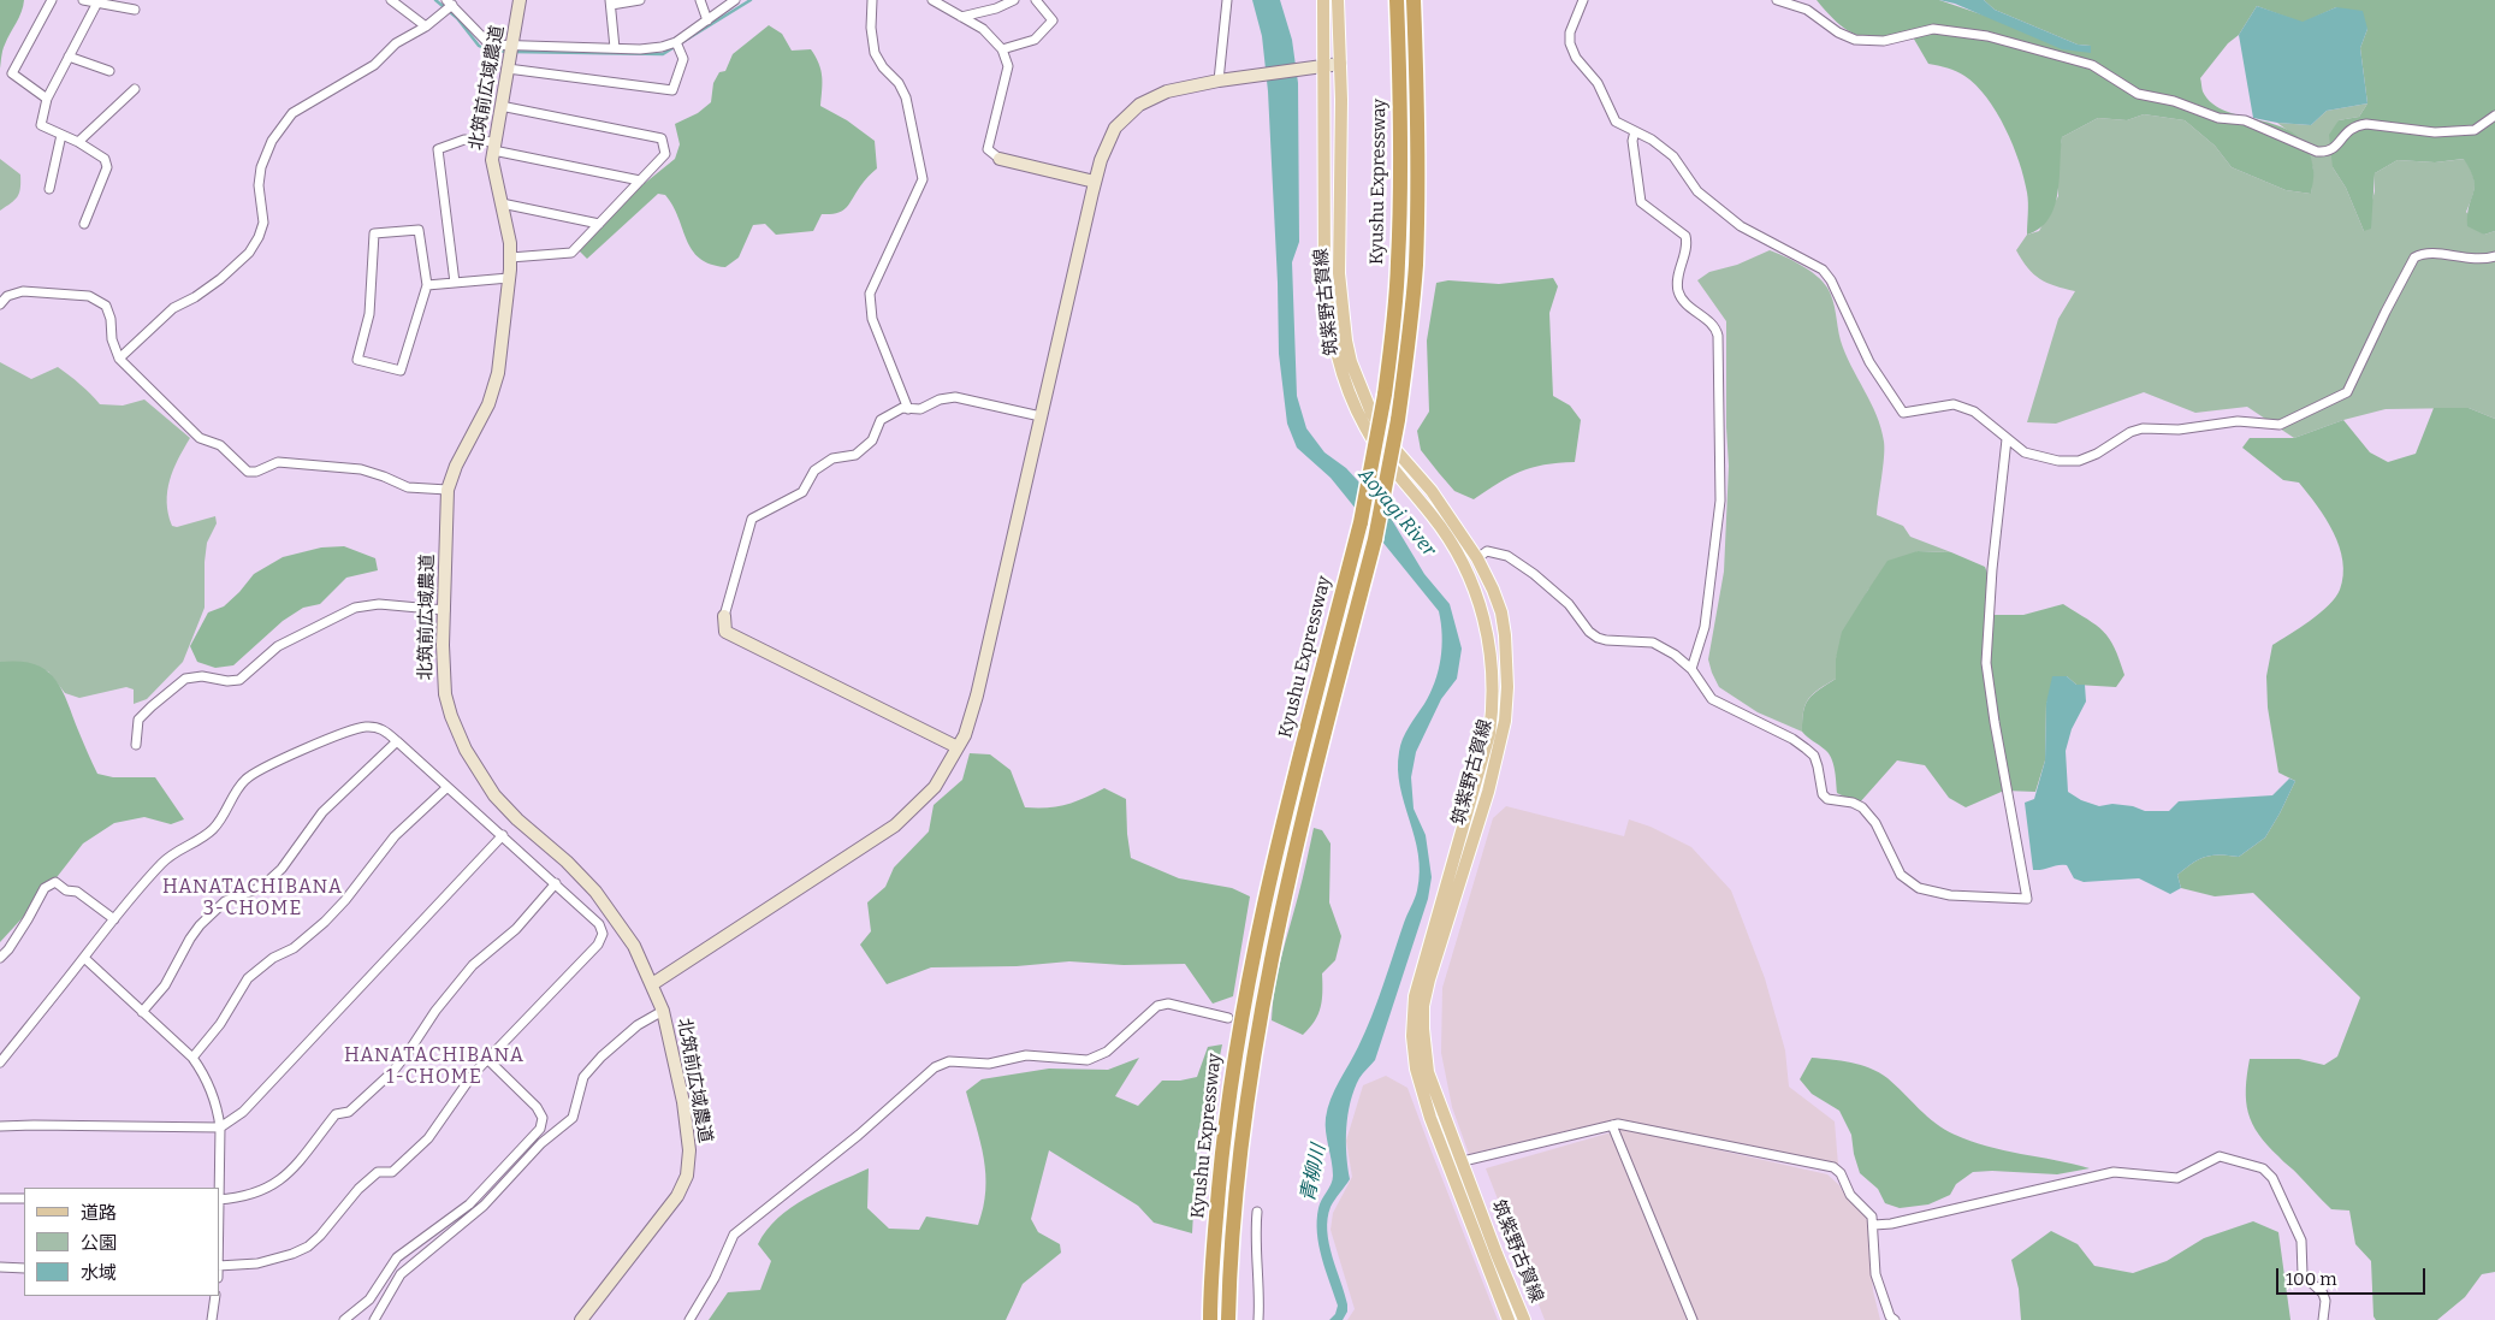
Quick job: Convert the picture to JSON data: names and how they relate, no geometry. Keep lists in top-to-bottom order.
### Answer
{
  "streets": {
    "highway": ["Kyushu Expressway"],
    "main road": ["筑紫野古賀線"],
    "street": ["北筑前広域農道"]
  },
  "districts": ["HANATACHIBANA 3-CHOME", "HANATACHIBANA 1-CHOME"],
  "water": ["Aoyagi River", "青柳川"],
  "legend": ["道路", "公園", "水域"],
  "scale_bar": "100 m"
}
